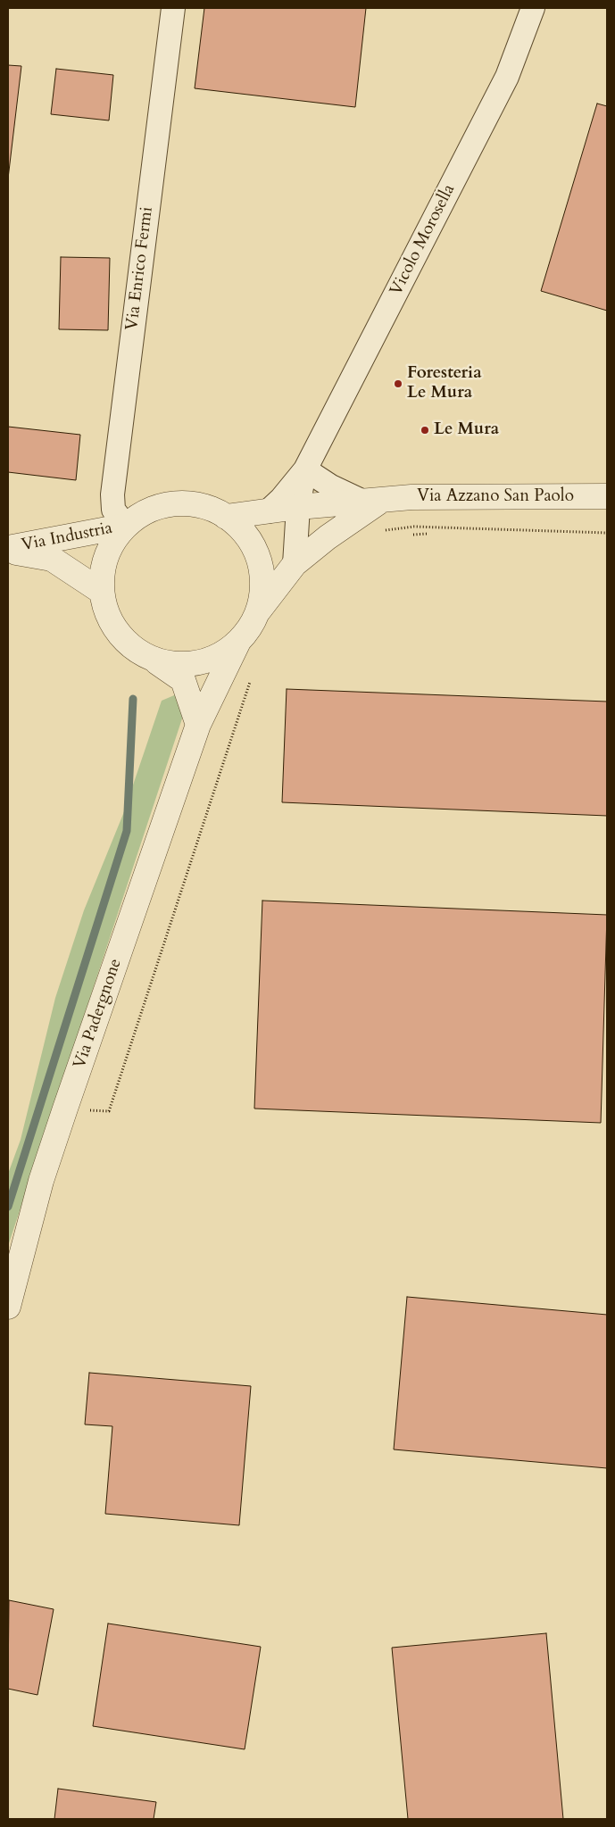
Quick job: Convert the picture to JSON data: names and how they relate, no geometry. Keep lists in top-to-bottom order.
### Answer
{
  "streets": {
    "street": [
      "Vicolo Morosella",
      "Via Enrico Fermi",
      "Via Azzano San Paolo",
      "Via Industria",
      "Via Padergnone"
    ]
  },
  "crossings": [
    ["Via Enrico Fermi", "Via Industria"]
  ],
  "places": ["Foresteria Le Mura", "Le Mura"]
}
